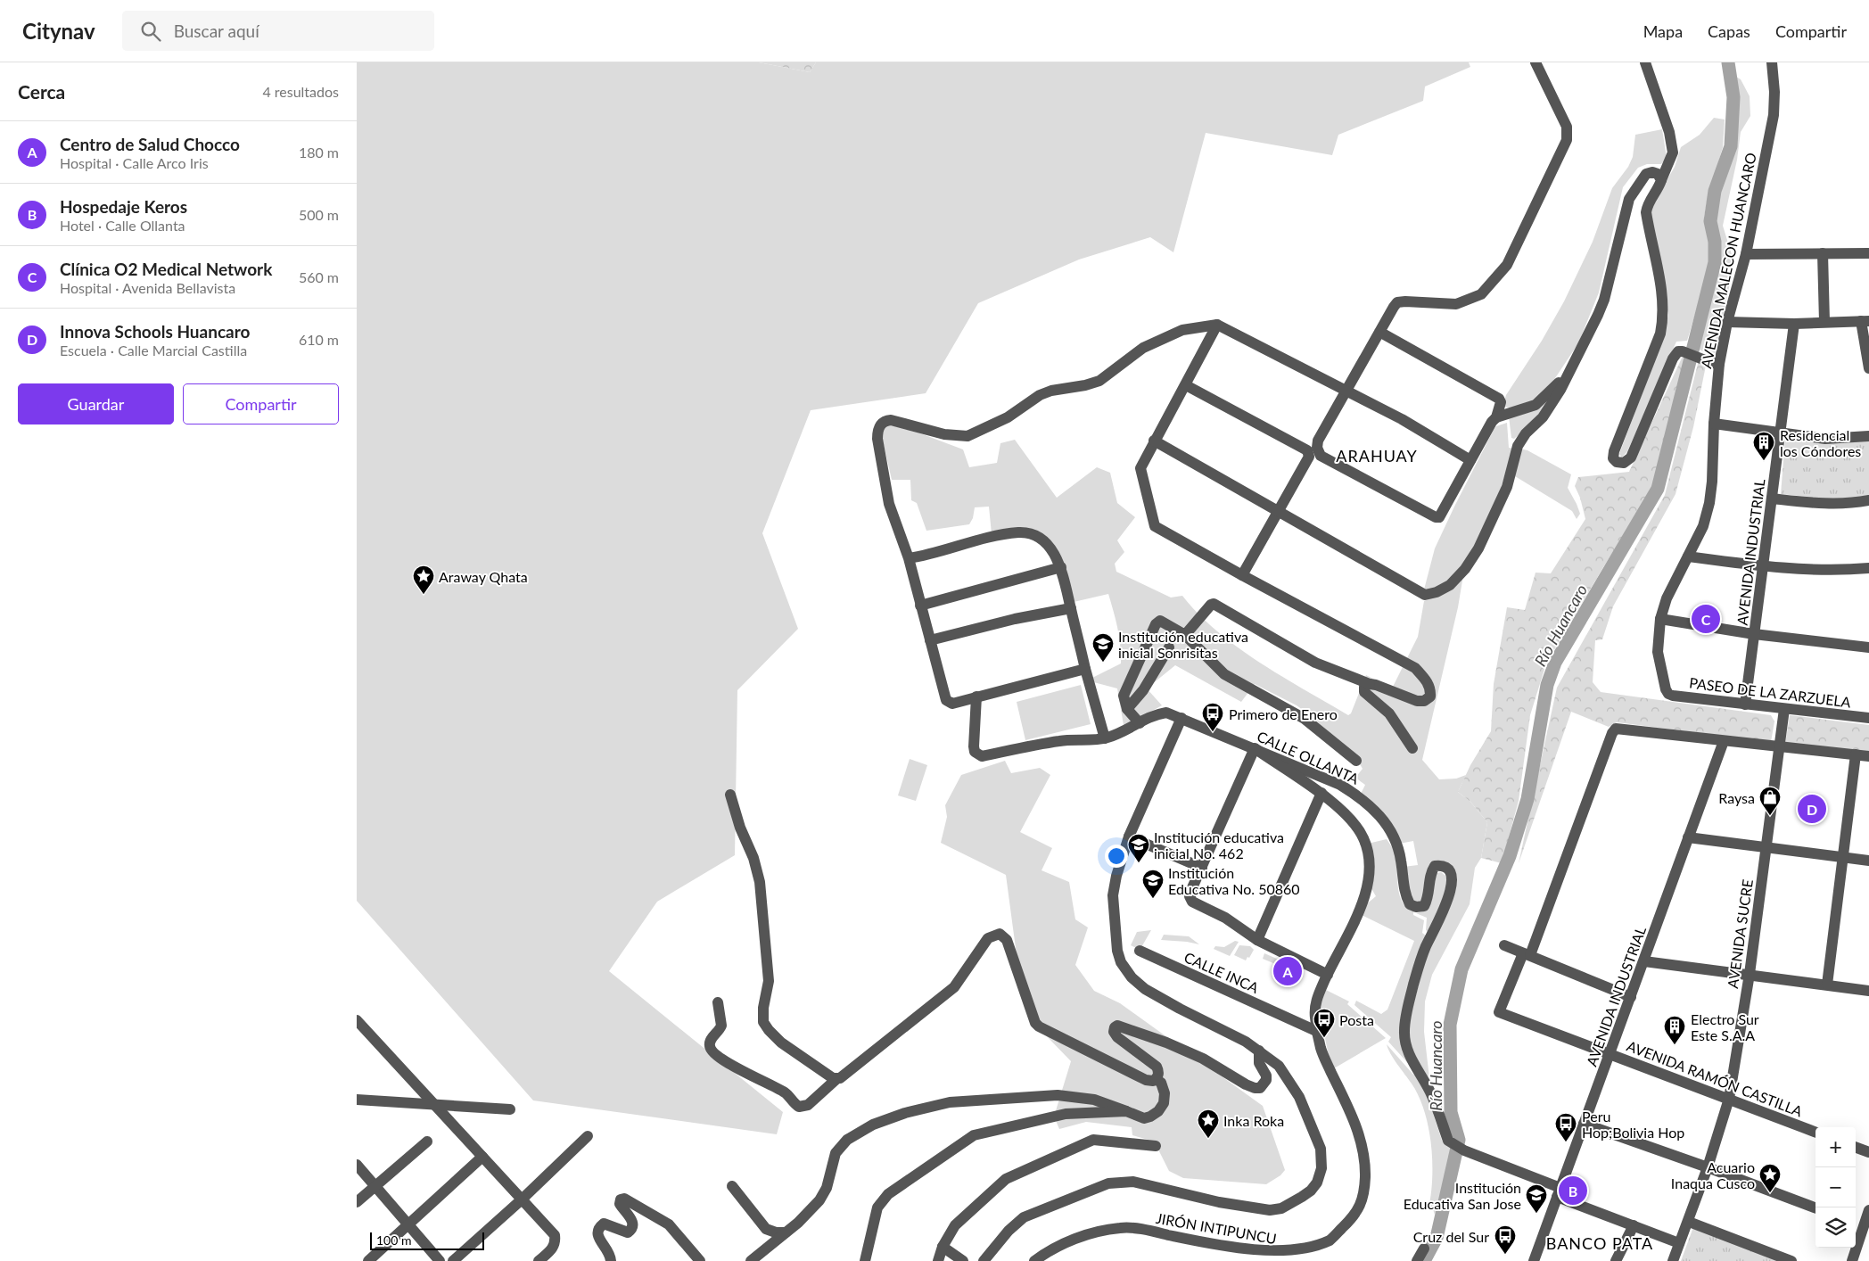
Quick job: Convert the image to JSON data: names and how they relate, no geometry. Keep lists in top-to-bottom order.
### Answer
{
  "streets": {
    "street": [
      "AVENIDA MALECON HUANCARO",
      "AVENIDA INDUSTRIAL",
      "PASEO DE LA ZARZUELA",
      "CALLE OLLANTA",
      "AVENIDA SUCRE",
      "CALLE INCA",
      "AVENIDA RAMÓN CASTILLA",
      "JIRÓN INTIPUNCU"
    ]
  },
  "crossings": [
    ["AVENIDA MALECON HUANCARO", "PASEO DE LA ZARZUELA"],
    ["AVENIDA INDUSTRIAL", "PASEO DE LA ZARZUELA"],
    ["AVENIDA INDUSTRIAL", "CALLE OLLANTA"],
    ["AVENIDA INDUSTRIAL", "AVENIDA RAMÓN CASTILLA"],
    ["PASEO DE LA ZARZUELA", "AVENIDA SUCRE"],
    ["CALLE OLLANTA", "AVENIDA SUCRE"],
    ["CALLE OLLANTA", "JIRÓN INTIPUNCU"],
    ["AVENIDA SUCRE", "AVENIDA RAMÓN CASTILLA"],
    ["CALLE INCA", "JIRÓN INTIPUNCU"]
  ],
  "districts": ["ARAHUAY", "BANCO PATA"],
  "water": ["Río Huancaro"],
  "places": {
    "building": ["Residencial los Cóndores", "Electro Sur Este S.A.A"],
    "place": ["Araway Qhata", "Inka Roka", "Acuario Inaqua Cusco"],
    "school or university": [
      "Institución educativa inicial Sonrisitas",
      "Institución educativa inicial No. 462",
      "Institución Educativa No. 50860",
      "Institución Educativa San Jose"
    ],
    "bus stop": [
      "Primero de Enero",
      "Posta",
      "Peru Hop;Bolivia Hop",
      "Cruz del Sur"
    ],
    "shop": ["Raysa"]
  },
  "scale_bar": "100 m",
  "page": {
    "header": "Citynav",
    "search": "Buscar aquí",
    "nav": ["Mapa", "Capas", "Compartir"],
    "heading": ["Cerca", "4 resultados"],
    "list": [
      {
        "mark": "A",
        "name": "Centro de Salud Chocco",
        "note": "Hospital · Calle Arco Iris",
        "value": "180 m"
      },
      {
        "mark": "B",
        "name": "Hospedaje Keros",
        "note": "Hotel · Calle Ollanta",
        "value": "500 m"
      },
      {
        "mark": "C",
        "name": "Clínica O2 Medical Network",
        "note": "Hospital · Avenida Bellavista",
        "value": "560 m"
      },
      {
        "mark": "D",
        "name": "Innova Schools Huancaro",
        "note": "Escuela · Calle Marcial Castilla",
        "value": "610 m"
      }
    ],
    "buttons": ["Guardar", "Compartir"],
    "pins": [
      "C",
      "D",
      "A",
      "B"
    ],
    "map_buttons": ["+", "−"],
    "scale": "100 m"
  }
}
